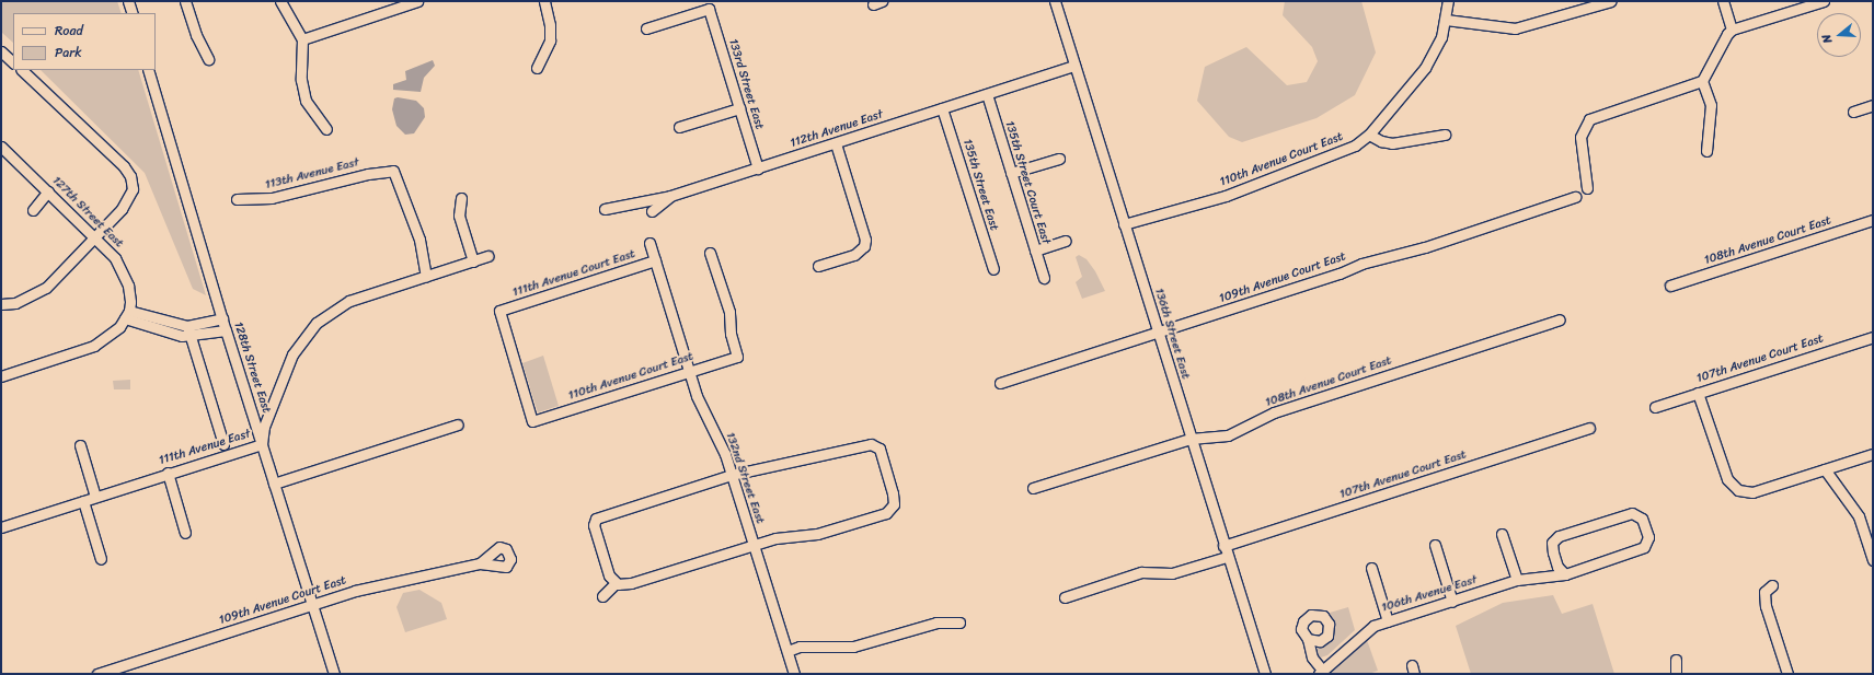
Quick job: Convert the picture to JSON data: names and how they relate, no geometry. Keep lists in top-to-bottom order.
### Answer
{
  "streets": {
    "street": [
      "133rd Street East",
      "112th Avenue East",
      "110th Avenue Court East",
      "113th Avenue East",
      "135th Street Court East",
      "135th Street East",
      "127th Street East",
      "108th Avenue Court East",
      "111th Avenue Court East",
      "109th Avenue Court East",
      "136th Street East",
      "107th Avenue Court East",
      "128th Street East",
      "111th Avenue East",
      "132nd Street East",
      "106th Avenue East"
    ]
  },
  "crossings": [
    ["133rd Street East", "112th Avenue East"],
    ["112th Avenue East", "135th Street Court East"],
    ["112th Avenue East", "135th Street East"],
    ["112th Avenue East", "136th Street East"],
    ["110th Avenue Court East", "111th Avenue Court East"],
    ["110th Avenue Court East", "136th Street East"],
    ["110th Avenue Court East", "132nd Street East"],
    ["113th Avenue East", "111th Avenue East"],
    ["108th Avenue Court East", "136th Street East"],
    ["111th Avenue Court East", "132nd Street East"],
    ["109th Avenue Court East", "136th Street East"],
    ["109th Avenue Court East", "128th Street East"],
    ["136th Street East", "107th Avenue Court East"],
    ["128th Street East", "111th Avenue East"]
  ],
  "legend": ["Road", "Park"],
  "north": "left"
}
